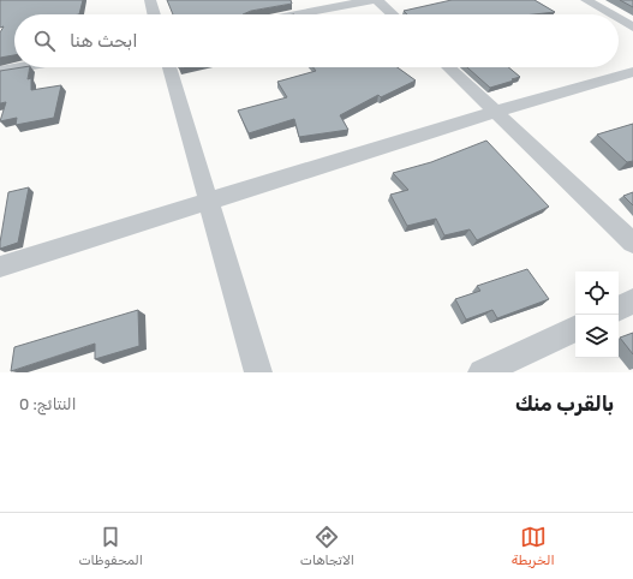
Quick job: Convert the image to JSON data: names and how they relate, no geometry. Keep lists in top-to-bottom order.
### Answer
{
  "page": {
    "search": "ابحث هنا",
    "heading": ["بالقرب منك", "النتائج: 0"],
    "nav": ["الخريطة", "الاتجاهات", "المحفوظات"]
  }
}
